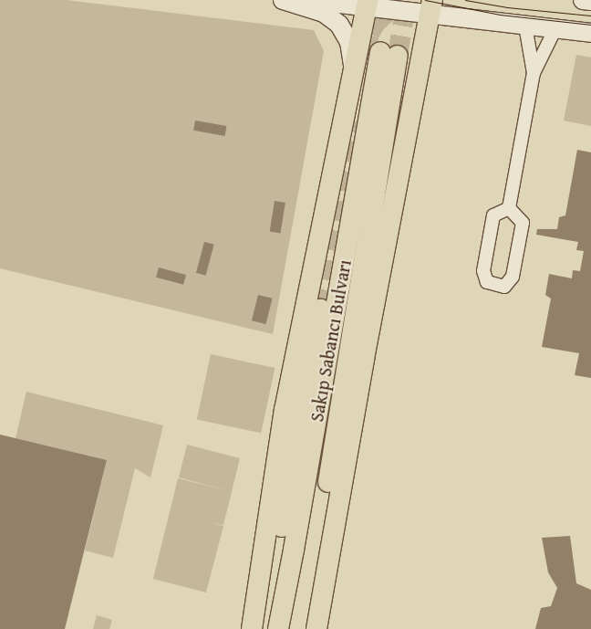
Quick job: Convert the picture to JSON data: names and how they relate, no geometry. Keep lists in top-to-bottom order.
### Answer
{
  "streets": {
    "main road": ["Sakıp Sabancı Bulvarı"]
  }
}
